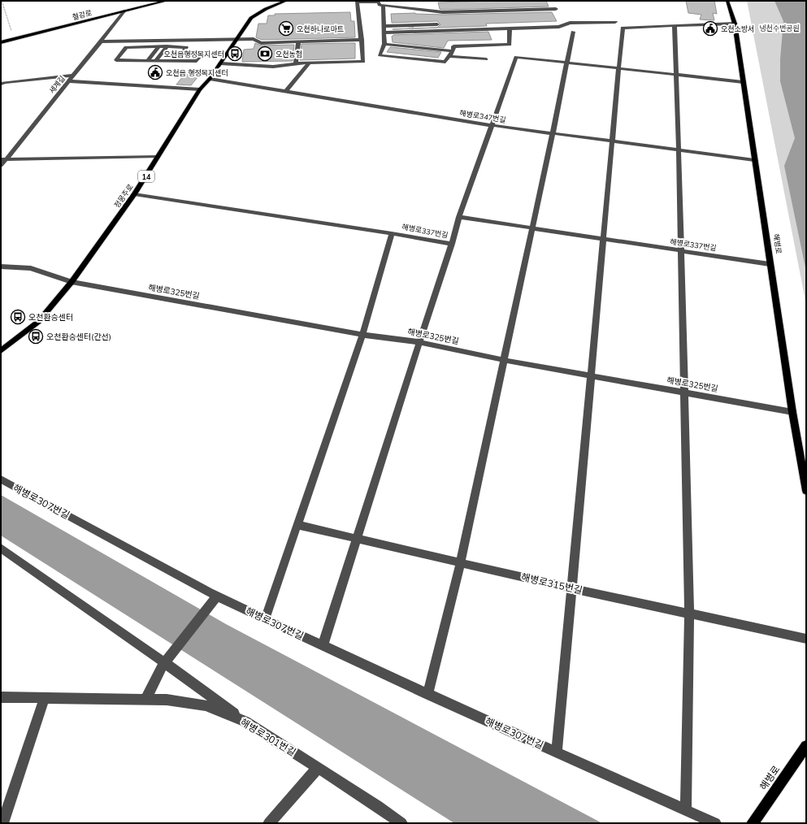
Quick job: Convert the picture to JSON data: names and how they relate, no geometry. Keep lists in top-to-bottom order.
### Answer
{
  "streets": {
    "main road": [
      "철강로",
      "14",
      "정몽주로",
      "해병로"
    ],
    "street": [
      "세계길",
      "해병로347번길",
      "해병로337번길",
      "해병로325번길",
      "해병로307번길",
      "해병로315번길",
      "해병로301번길"
    ]
  },
  "crossings": [
    ["철강로", "세계길"],
    ["해병로347번길", "정몽주로"],
    ["해병로347번길", "해병로"],
    ["정몽주로", "해병로337번길"],
    ["정몽주로", "해병로325번길"],
    ["해병로337번길", "해병로"],
    ["해병로", "해병로325번길"]
  ],
  "parks": ["냉천수변공원"],
  "places": {
    "supermarket": ["오천하나로마트"],
    "public building": ["오천소방서", "오천읍 행정복지센터"],
    "bus stop": ["오천읍행정복지센터", "오천환승센터", "오천환승센터(간선)"],
    "bank": ["오천농협"]
  }
}
